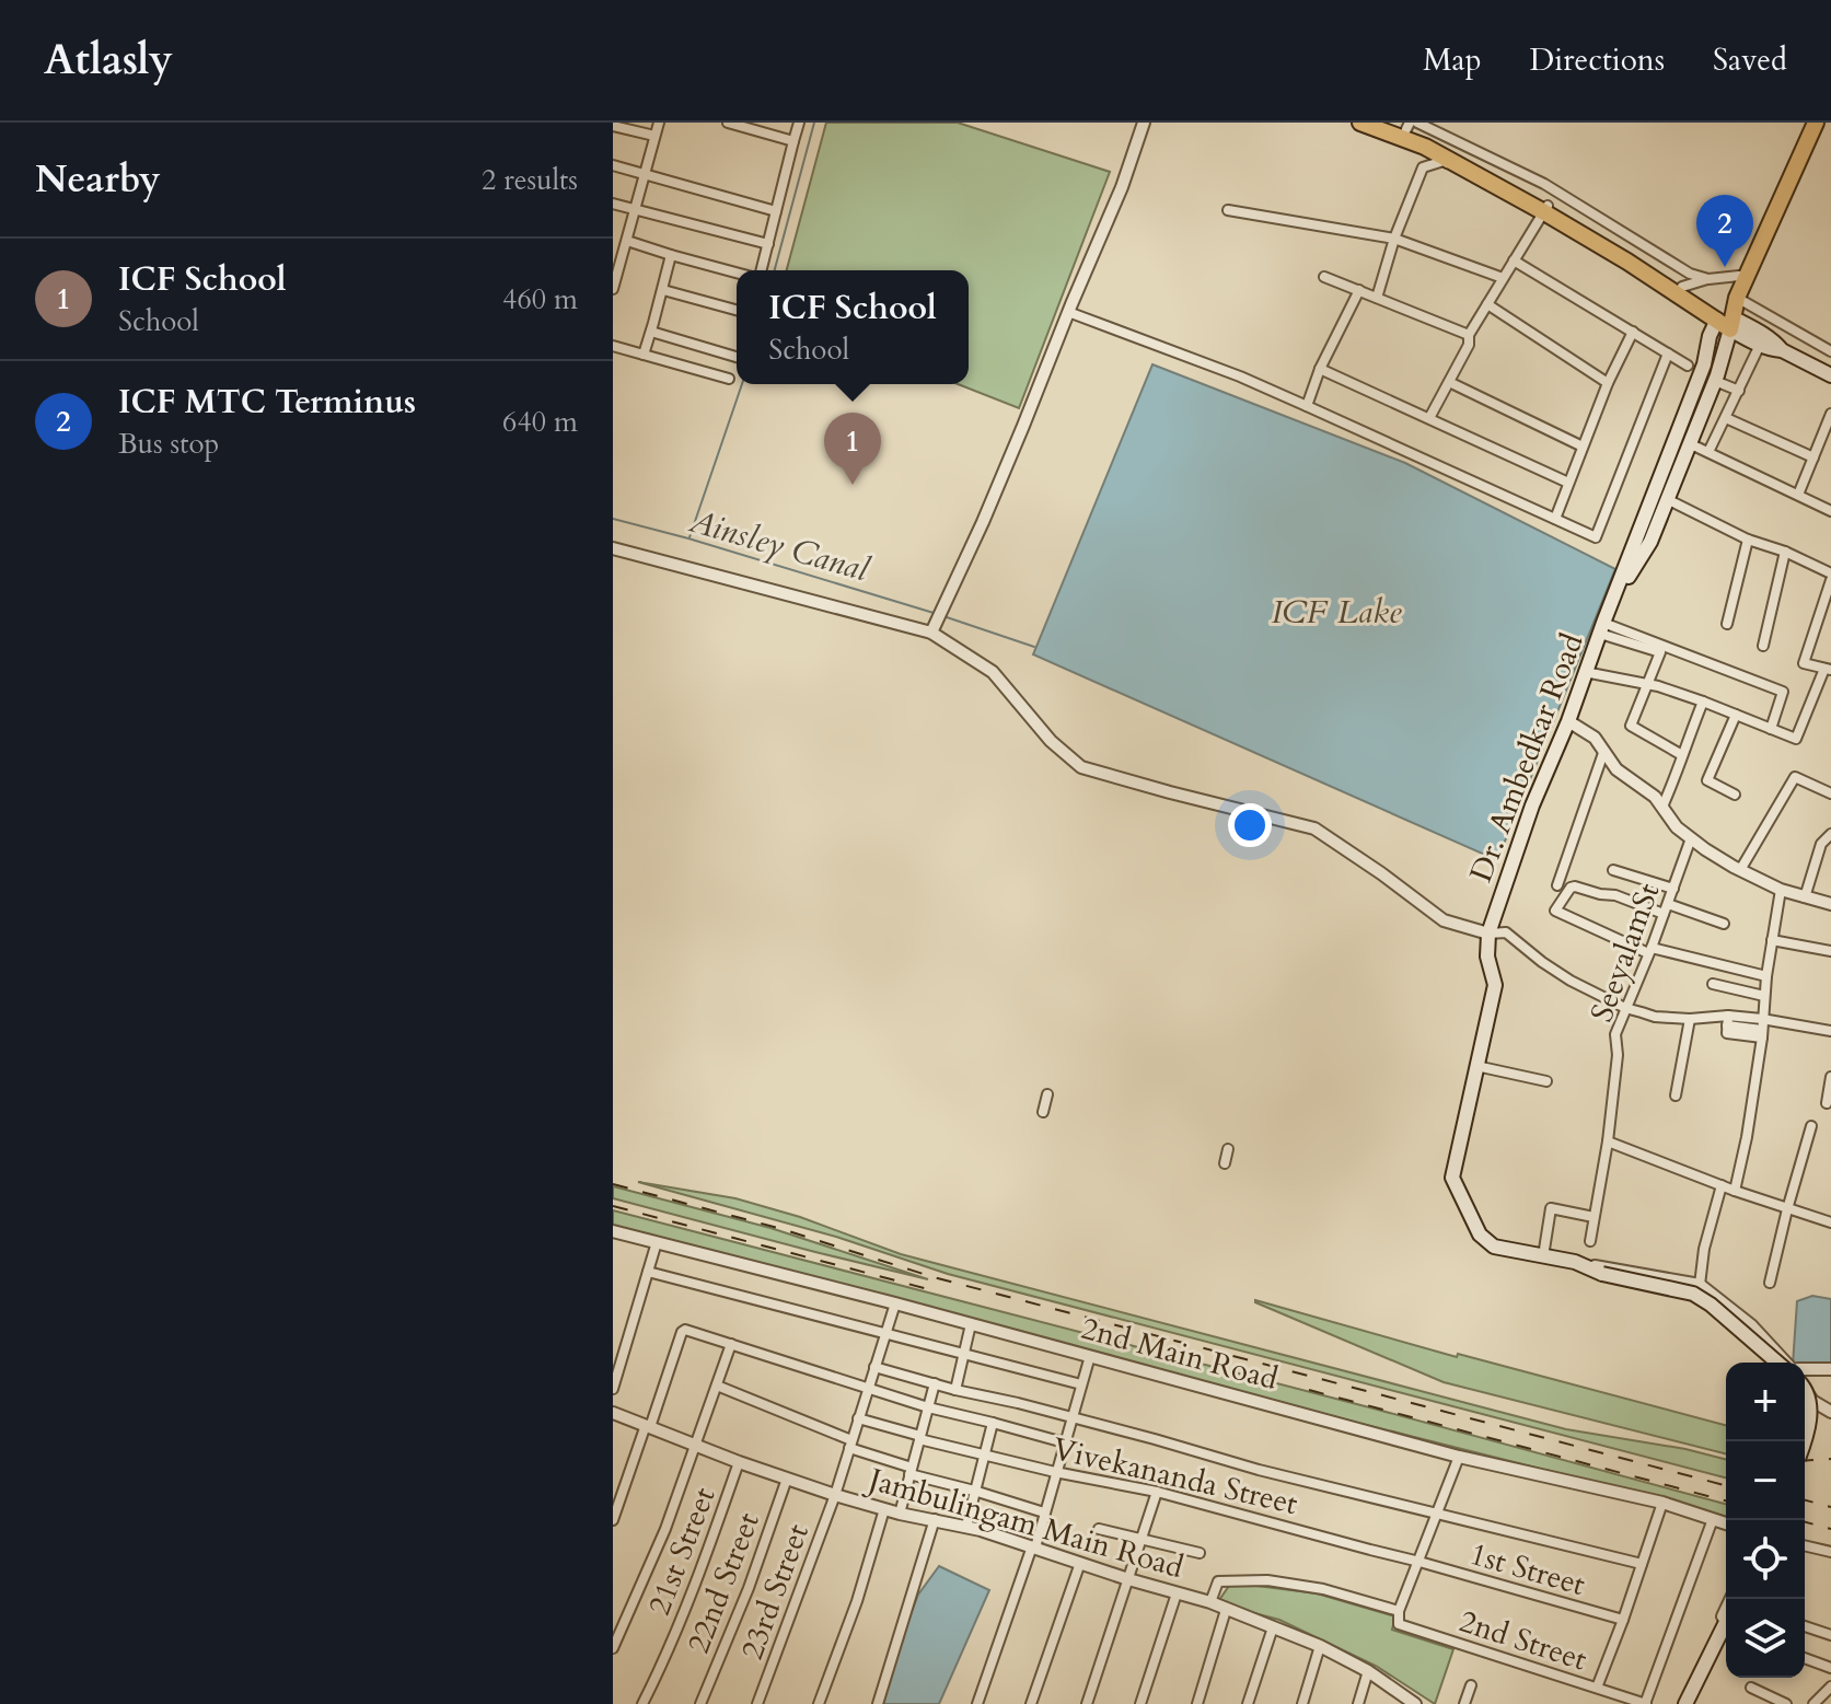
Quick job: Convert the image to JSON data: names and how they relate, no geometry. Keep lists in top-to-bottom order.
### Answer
{
  "streets": {
    "main road": ["Dr. Ambedkar Road"],
    "street": [
      "SeeyalamSt",
      "2nd Main Road",
      "Vivekananda Street",
      "Jambulingam Main Road",
      "21st Street",
      "1st Street",
      "22nd Street",
      "23rd Street",
      "2nd Street"
    ]
  },
  "crossings": [
    ["2nd Main Road", "23rd Street"],
    ["Vivekananda Street", "1st Street"],
    ["Vivekananda Street", "23rd Street"],
    ["Jambulingam Main Road", "21st Street"],
    ["Jambulingam Main Road", "22nd Street"],
    ["Jambulingam Main Road", "23rd Street"]
  ],
  "water": ["Ainsley Canal", "ICF Lake"],
  "page": {
    "header": "Atlasly",
    "nav": ["Map", "Directions", "Saved"],
    "heading": ["Nearby", "2 results"],
    "pins": ["2", "1"],
    "list": [
      {
        "mark": "1",
        "name": "ICF School",
        "note": "School",
        "value": "460 m"
      },
      {
        "mark": "2",
        "name": "ICF MTC Terminus",
        "note": "Bus stop",
        "value": "640 m"
      }
    ],
    "popup": ["ICF School", "School"],
    "map_buttons": ["+", "−"]
  }
}
